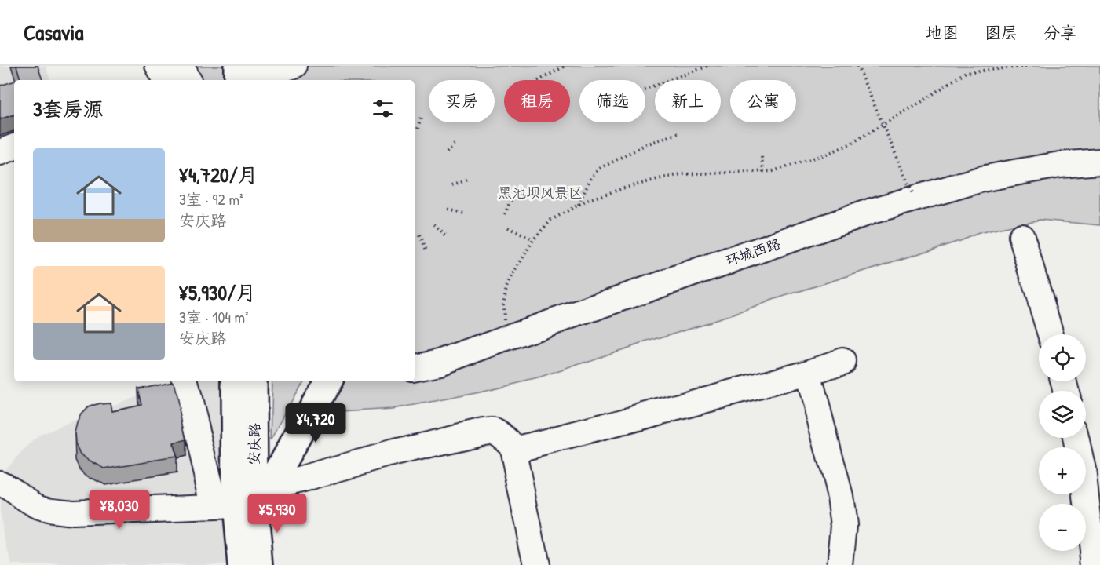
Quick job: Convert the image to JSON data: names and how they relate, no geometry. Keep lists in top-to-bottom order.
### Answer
{
  "streets": {
    "main road": ["安庆路"],
    "street": ["环城西路"]
  },
  "parks": ["黑池坝风景区"],
  "page": {
    "header": "Casavia",
    "nav": ["地图", "图层", "分享"],
    "chip": [
      "买房",
      "租房",
      "筛选",
      "新上",
      "公寓"
    ],
    "heading": "3套房源",
    "list": [
      {
        "name": "¥4,720/月",
        "note": "3室 · 92 m² · 安庆路"
      },
      {
        "name": "¥5,930/月",
        "note": "3室 · 104 m² · 安庆路"
      }
    ],
    "map_buttons": ["+", "−"],
    "price": ["¥4,720", "¥8,030", "¥5,930"]
  }
}
